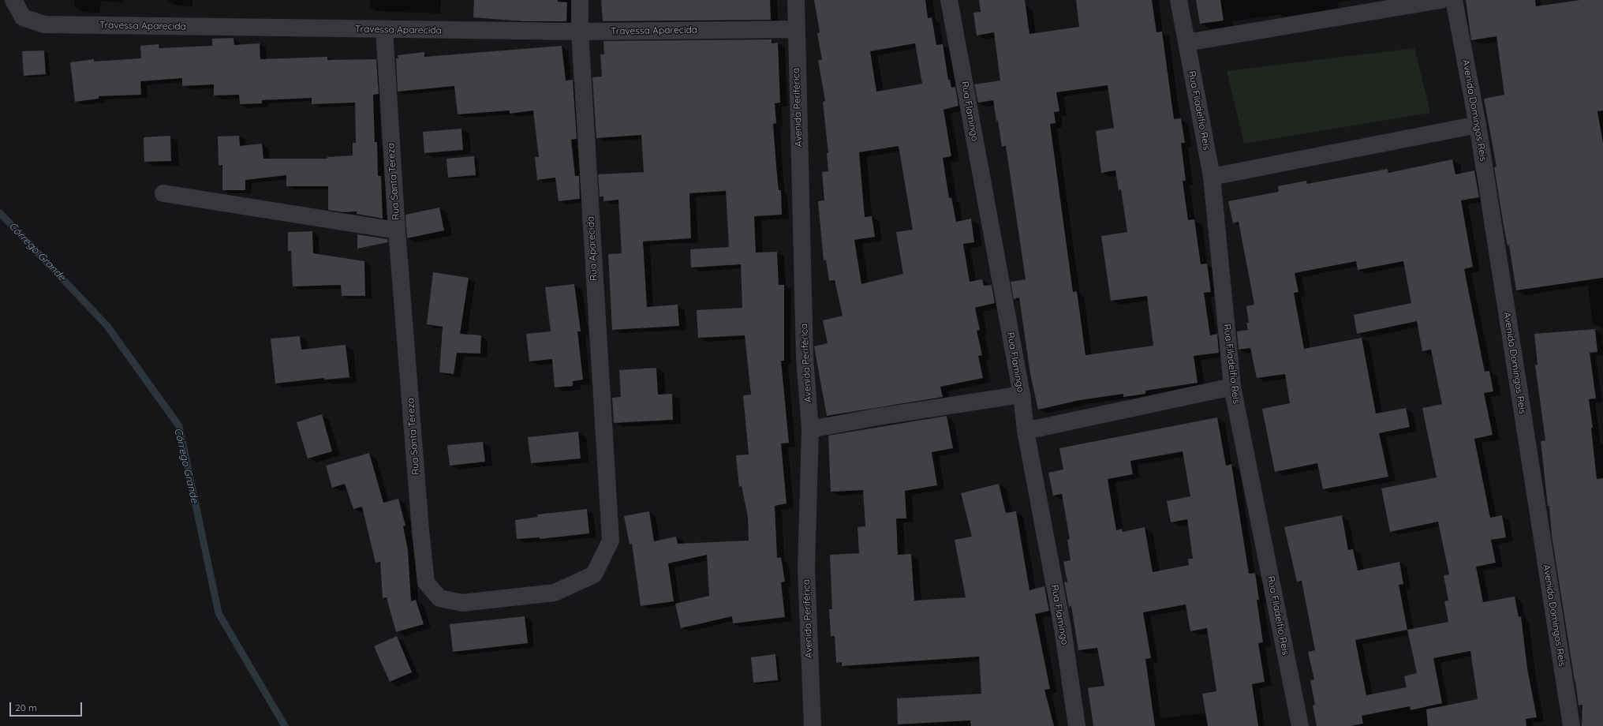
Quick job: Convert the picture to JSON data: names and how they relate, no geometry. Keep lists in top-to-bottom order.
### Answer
{
  "streets": {
    "street": [
      "Travessa Aparecida",
      "Avenida Periférica",
      "Rua Filadelfio Reis",
      "Avenida Domingos Reis",
      "Rua Flamingo",
      "Rua Santa Tereza",
      "Rua Aparecida"
    ]
  },
  "crossings": [
    ["Travessa Aparecida", "Avenida Periférica"],
    ["Travessa Aparecida", "Rua Santa Tereza"],
    ["Travessa Aparecida", "Rua Aparecida"],
    ["Rua Santa Tereza", "Rua Aparecida"]
  ],
  "water": ["Córrego Grande"],
  "scale_bar": "20 m"
}
